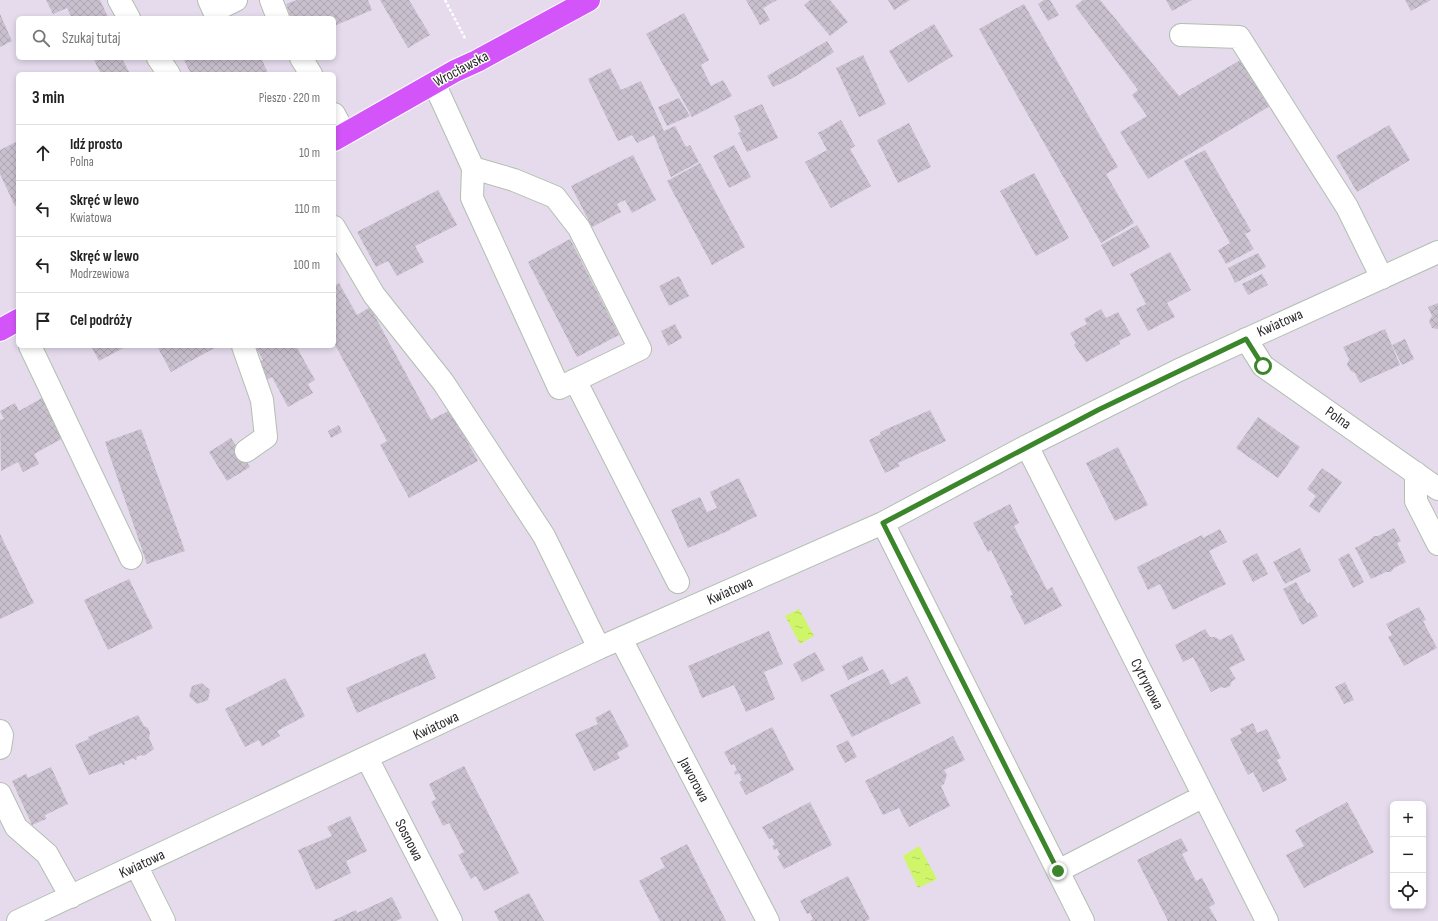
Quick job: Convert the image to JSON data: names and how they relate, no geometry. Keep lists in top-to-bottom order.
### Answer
{
  "streets": {
    "main road": ["Wrocławska"],
    "street": [
      "Kwiatowa",
      "Polna",
      "Cytrynowa",
      "Jaworowa",
      "Sosnowa"
    ]
  },
  "crossings": [
    ["Kwiatowa", "Polna"],
    ["Kwiatowa", "Cytrynowa"],
    ["Kwiatowa", "Jaworowa"],
    ["Kwiatowa", "Sosnowa"]
  ],
  "page": {
    "search": "Szukaj tutaj",
    "heading": ["3 min", "Pieszo · 220 m"],
    "list": [
      ["Idź prosto", "Polna", "10 m"],
      ["Skręć w lewo", "Kwiatowa", "110 m"],
      ["Skręć w lewo", "Modrzewiowa", "100 m"],
      "Cel podróży"
    ],
    "map_buttons": ["+", "−"]
  }
}
